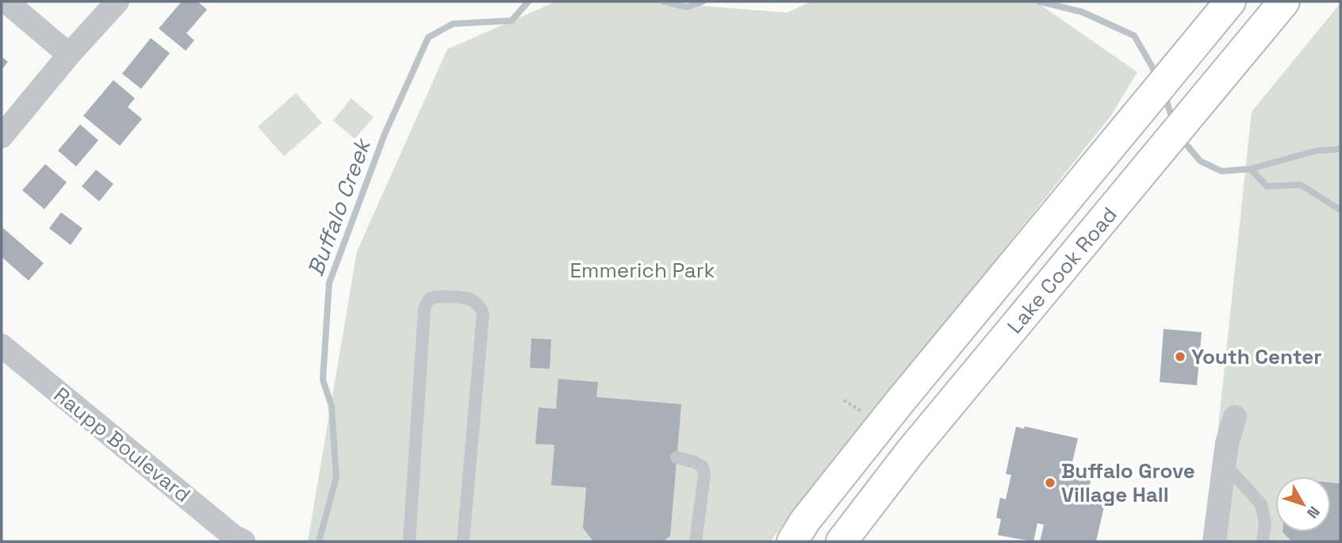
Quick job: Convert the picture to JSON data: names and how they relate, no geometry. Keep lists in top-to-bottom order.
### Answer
{
  "streets": {
    "main road": ["Lake Cook Road"],
    "street": ["Raupp Boulevard"]
  },
  "water": ["Buffalo Creek"],
  "parks": ["Emmerich Park"],
  "places": ["Youth Center", "Buffalo Grove Village Hall"],
  "north": "bottom right"
}
